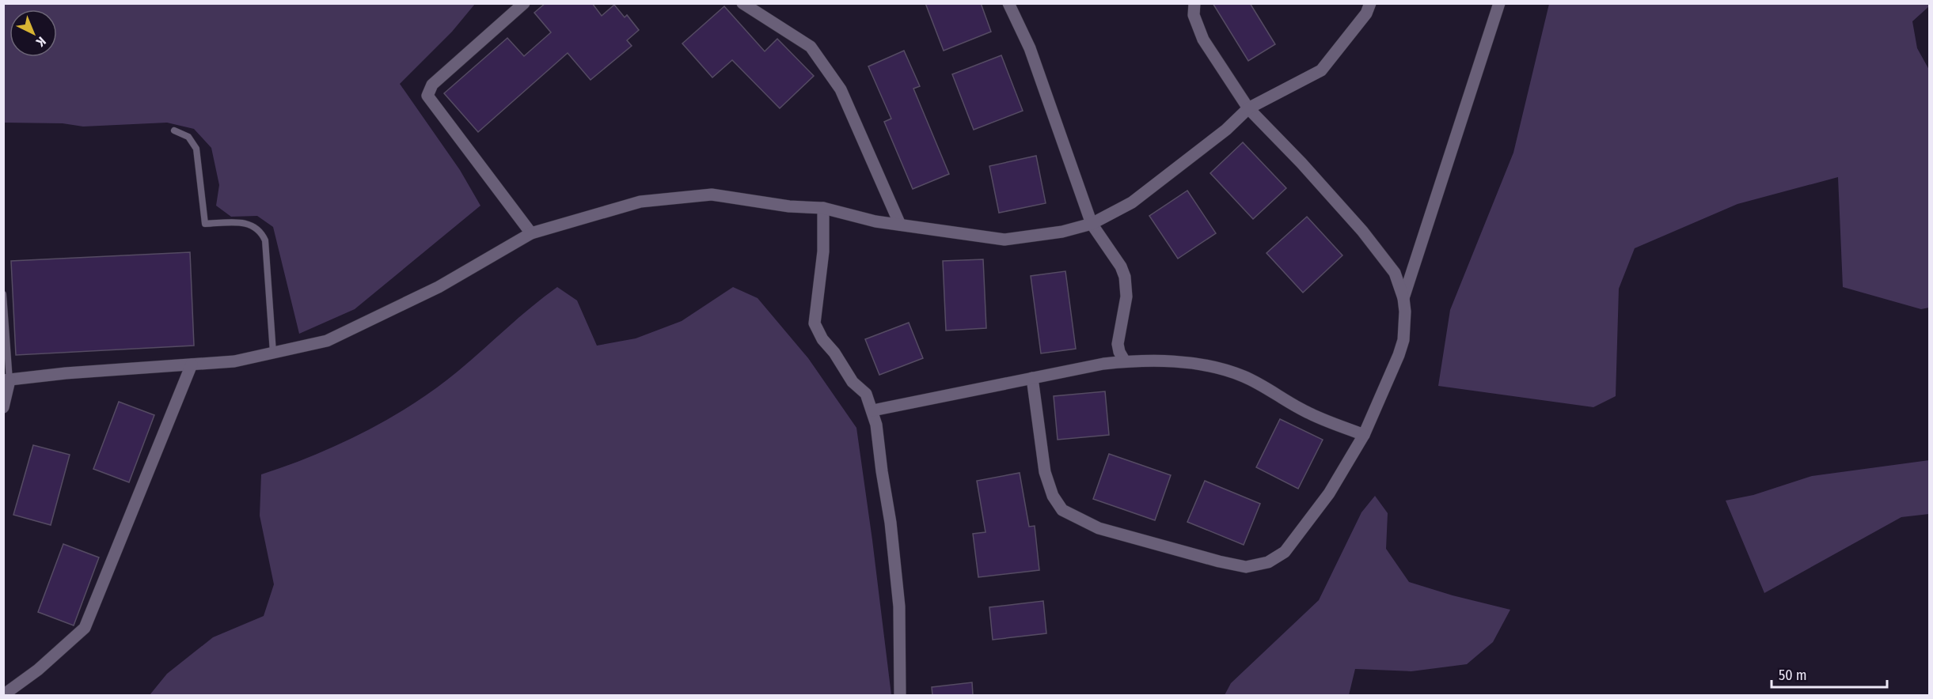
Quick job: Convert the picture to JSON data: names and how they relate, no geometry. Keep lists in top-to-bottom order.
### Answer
{
  "scale_bar": "50 m",
  "north": "bottom right"
}
